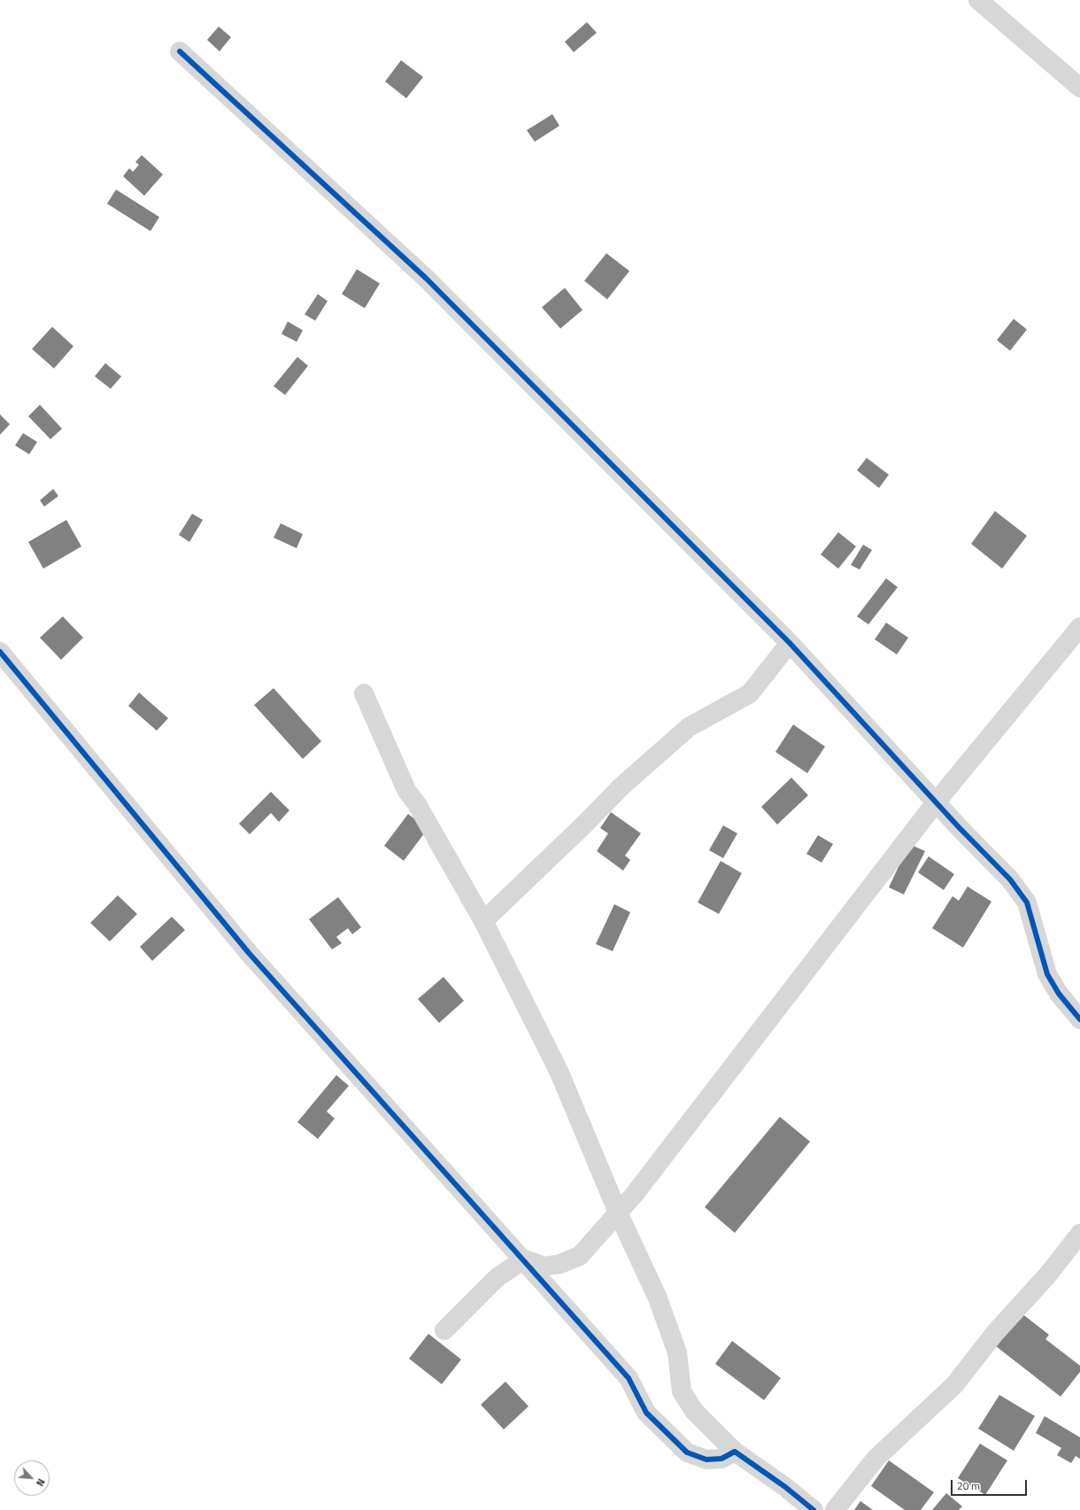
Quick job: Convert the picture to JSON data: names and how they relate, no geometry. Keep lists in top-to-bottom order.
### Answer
{
  "scale_bar": "20 m",
  "north": "bottom right"
}
